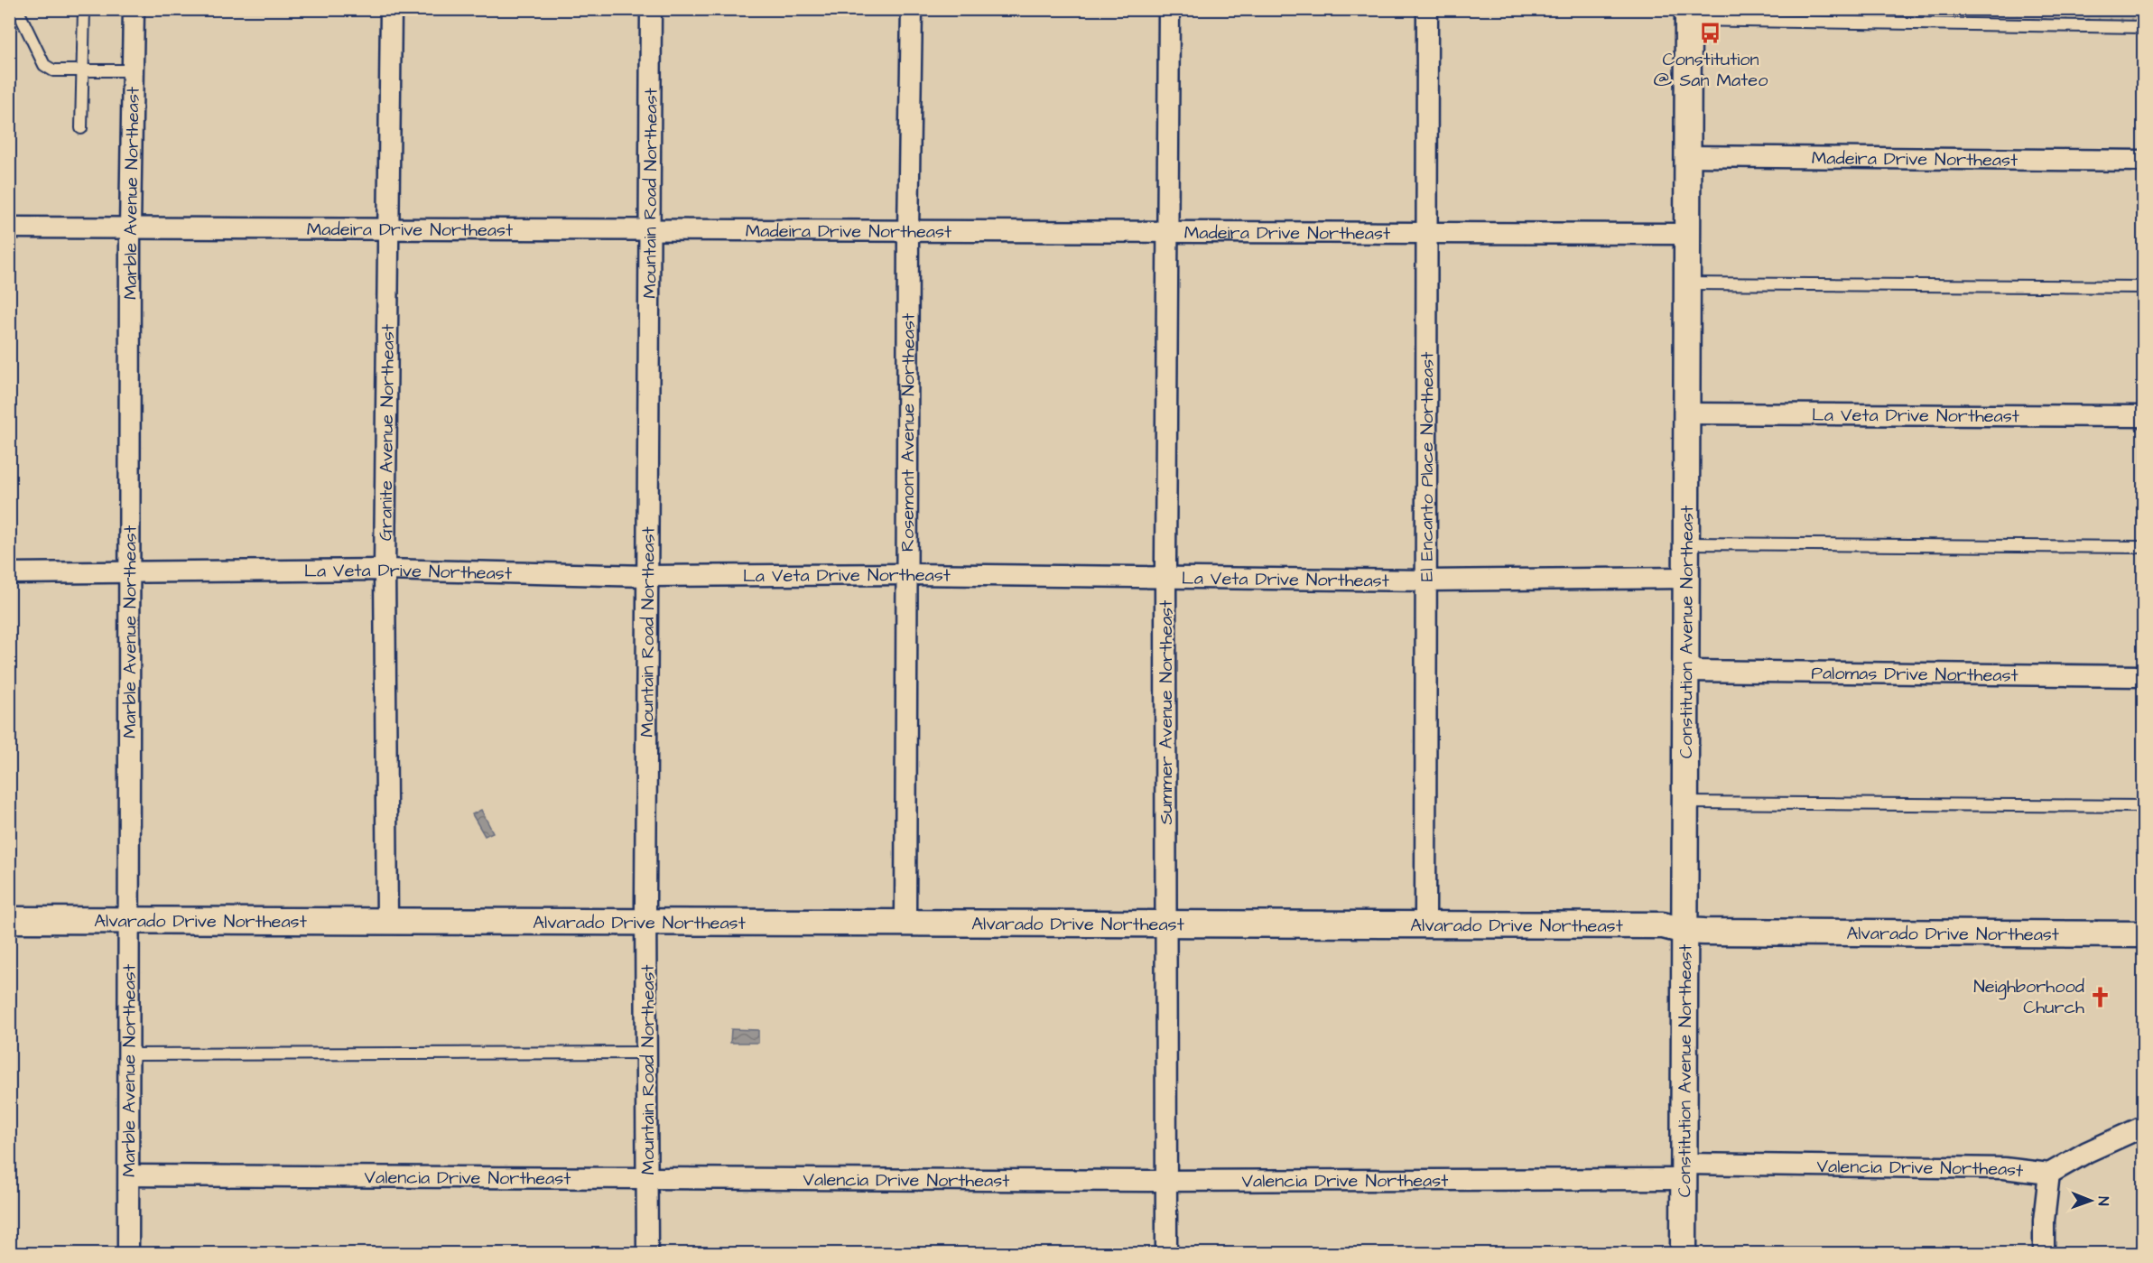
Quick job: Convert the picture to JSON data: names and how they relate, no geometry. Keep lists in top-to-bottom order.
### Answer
{
  "streets": {
    "street": [
      "Madeira Drive Northeast",
      "Marble Avenue Northeast",
      "Mountain Road Northeast",
      "La Veta Drive Northeast",
      "Granite Avenue Northeast",
      "Rosemont Avenue Northeast",
      "El Encanto Place Northeast",
      "Constitution Avenue Northeast",
      "Palomas Drive Northeast",
      "Summer Avenue Northeast",
      "Alvarado Drive Northeast",
      "Valencia Drive Northeast"
    ]
  },
  "crossings": [
    ["Madeira Drive Northeast", "Marble Avenue Northeast"],
    ["Madeira Drive Northeast", "Mountain Road Northeast"],
    ["Madeira Drive Northeast", "Granite Avenue Northeast"],
    ["Madeira Drive Northeast", "Rosemont Avenue Northeast"],
    ["Madeira Drive Northeast", "El Encanto Place Northeast"],
    ["Madeira Drive Northeast", "Constitution Avenue Northeast"],
    ["Madeira Drive Northeast", "Summer Avenue Northeast"],
    ["Marble Avenue Northeast", "La Veta Drive Northeast"],
    ["Marble Avenue Northeast", "Alvarado Drive Northeast"],
    ["Marble Avenue Northeast", "Valencia Drive Northeast"],
    ["Mountain Road Northeast", "La Veta Drive Northeast"],
    ["Mountain Road Northeast", "Alvarado Drive Northeast"],
    ["Mountain Road Northeast", "Valencia Drive Northeast"],
    ["La Veta Drive Northeast", "Granite Avenue Northeast"],
    ["La Veta Drive Northeast", "Rosemont Avenue Northeast"],
    ["La Veta Drive Northeast", "El Encanto Place Northeast"],
    ["La Veta Drive Northeast", "Constitution Avenue Northeast"],
    ["La Veta Drive Northeast", "Summer Avenue Northeast"],
    ["Granite Avenue Northeast", "Alvarado Drive Northeast"],
    ["Rosemont Avenue Northeast", "Alvarado Drive Northeast"],
    ["El Encanto Place Northeast", "Alvarado Drive Northeast"],
    ["Constitution Avenue Northeast", "Palomas Drive Northeast"],
    ["Constitution Avenue Northeast", "Alvarado Drive Northeast"],
    ["Constitution Avenue Northeast", "Valencia Drive Northeast"],
    ["Summer Avenue Northeast", "Alvarado Drive Northeast"],
    ["Summer Avenue Northeast", "Valencia Drive Northeast"]
  ],
  "places": {
    "bus stop": ["Constitution @ San Mateo"],
    "church": ["Neighborhood Church"]
  },
  "north": "right"
}
